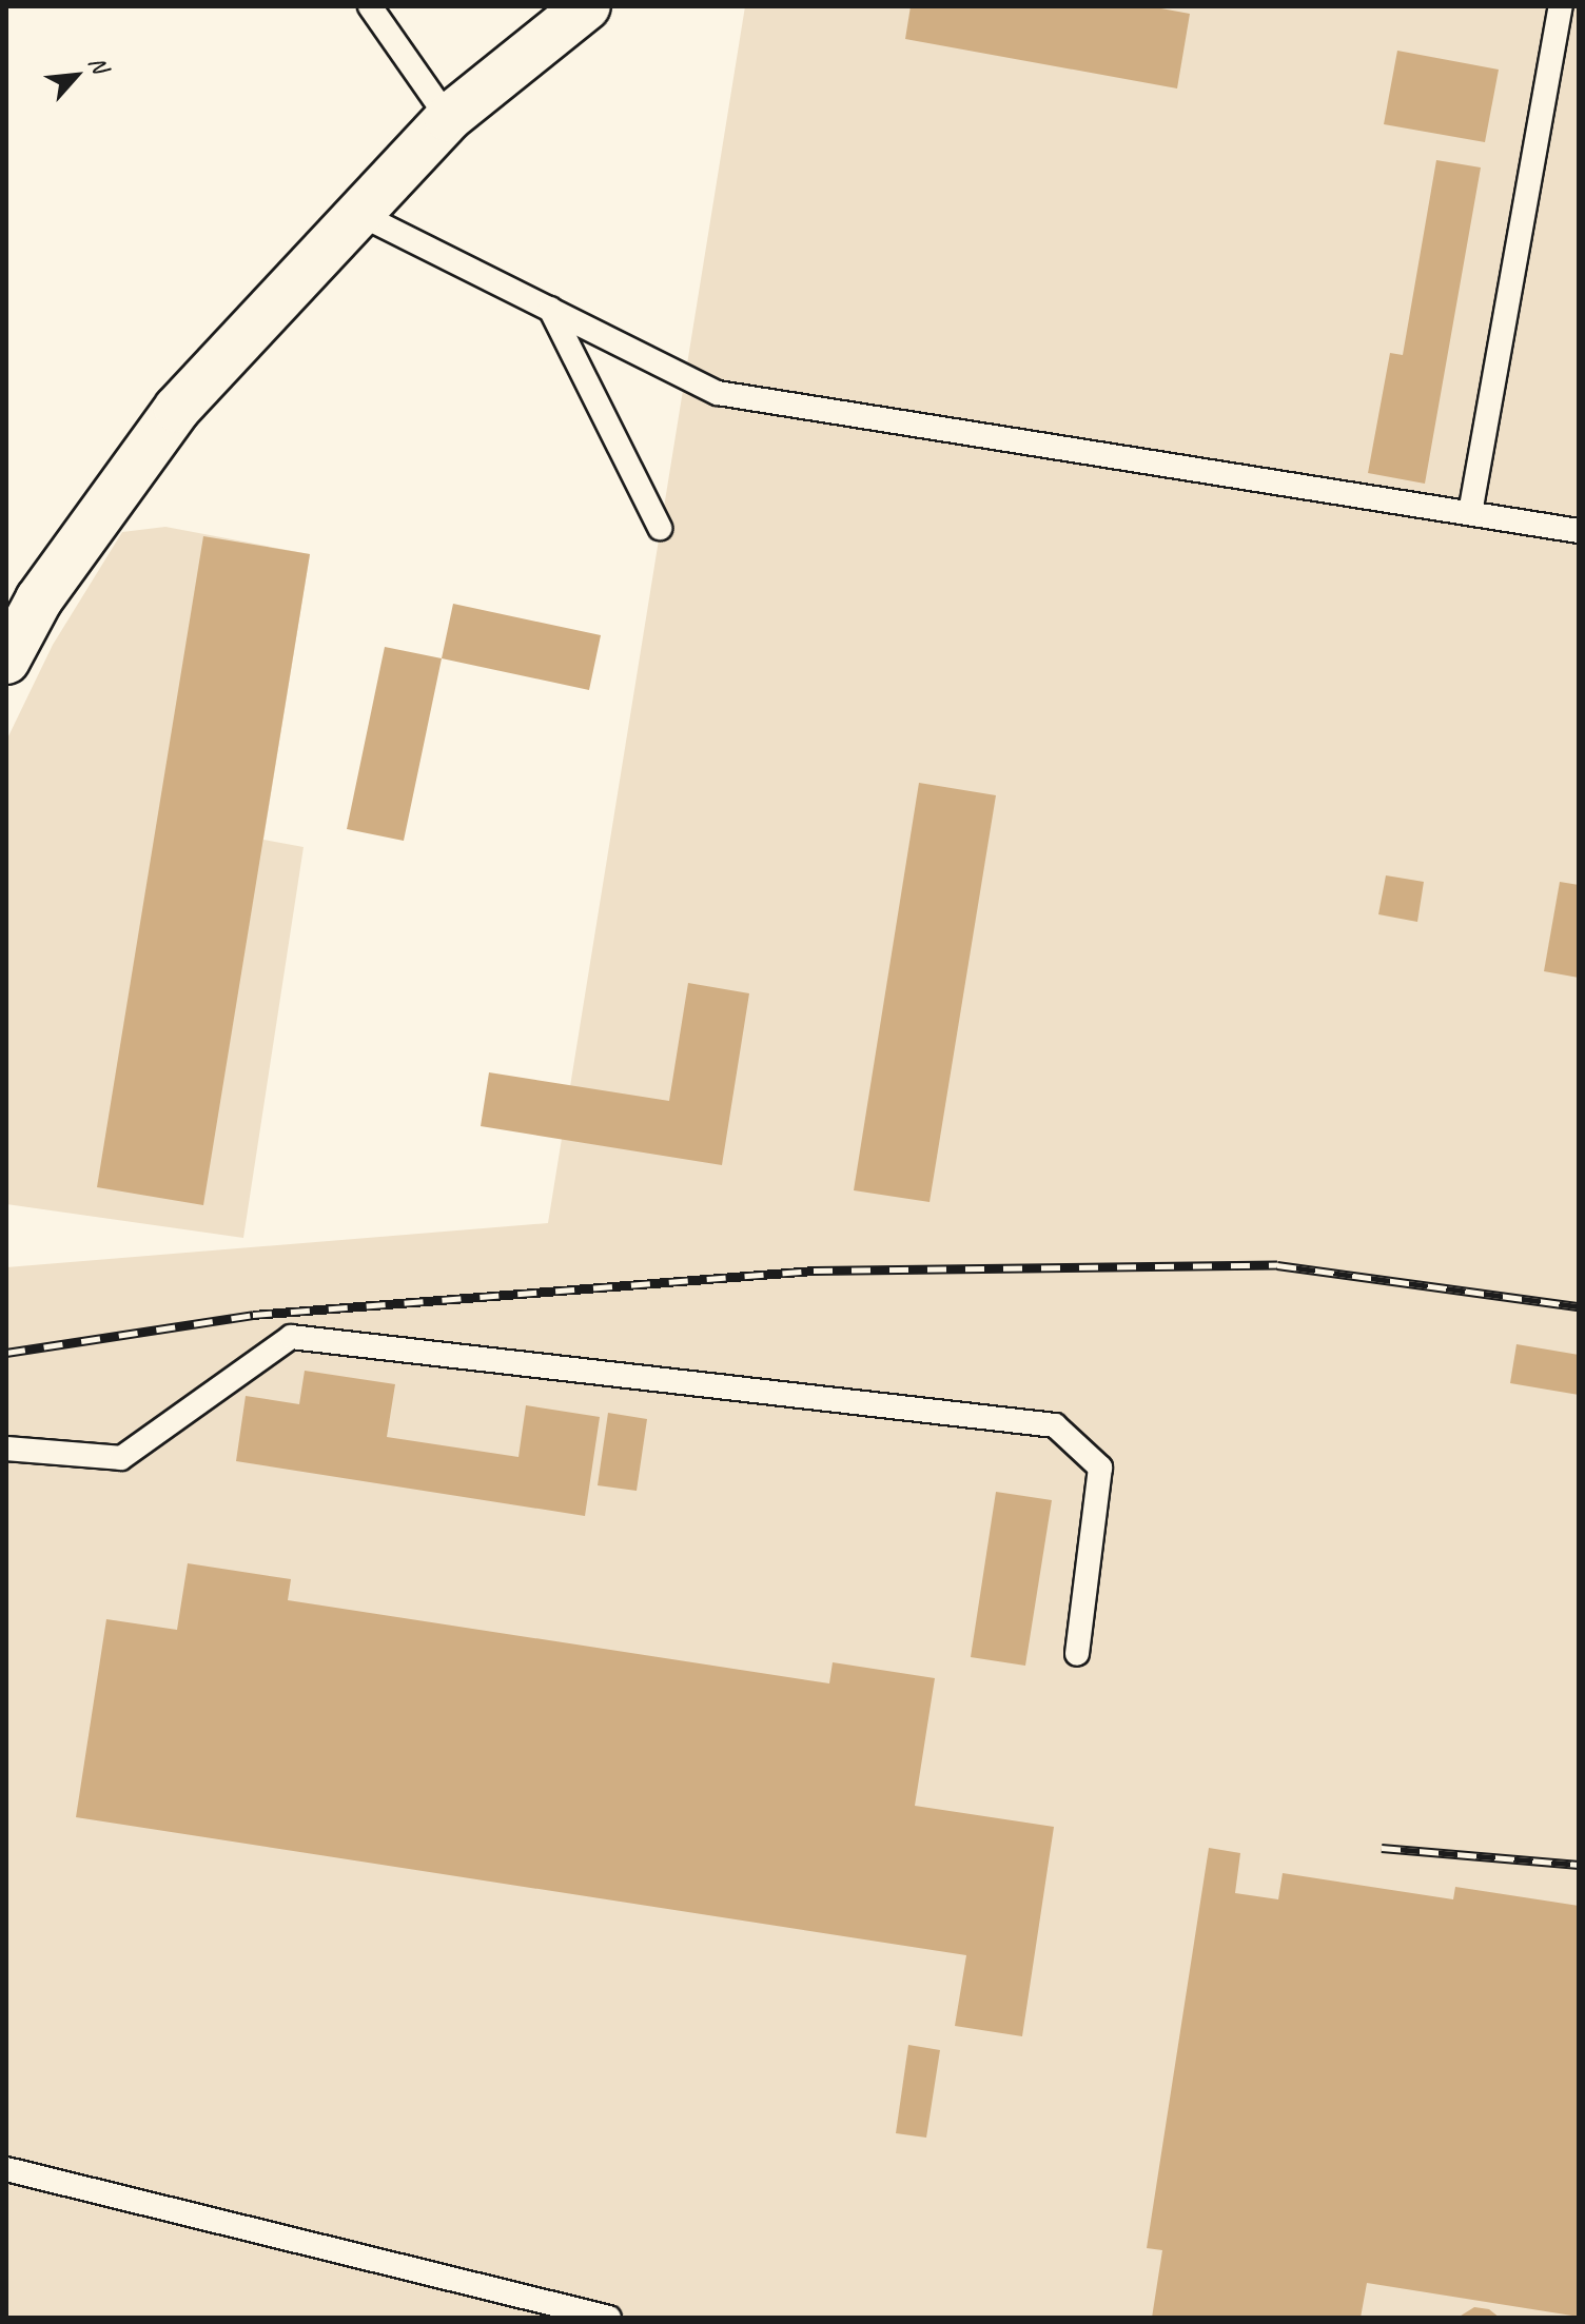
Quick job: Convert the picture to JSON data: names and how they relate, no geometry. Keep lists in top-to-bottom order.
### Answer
{
  "north": "top right"
}
